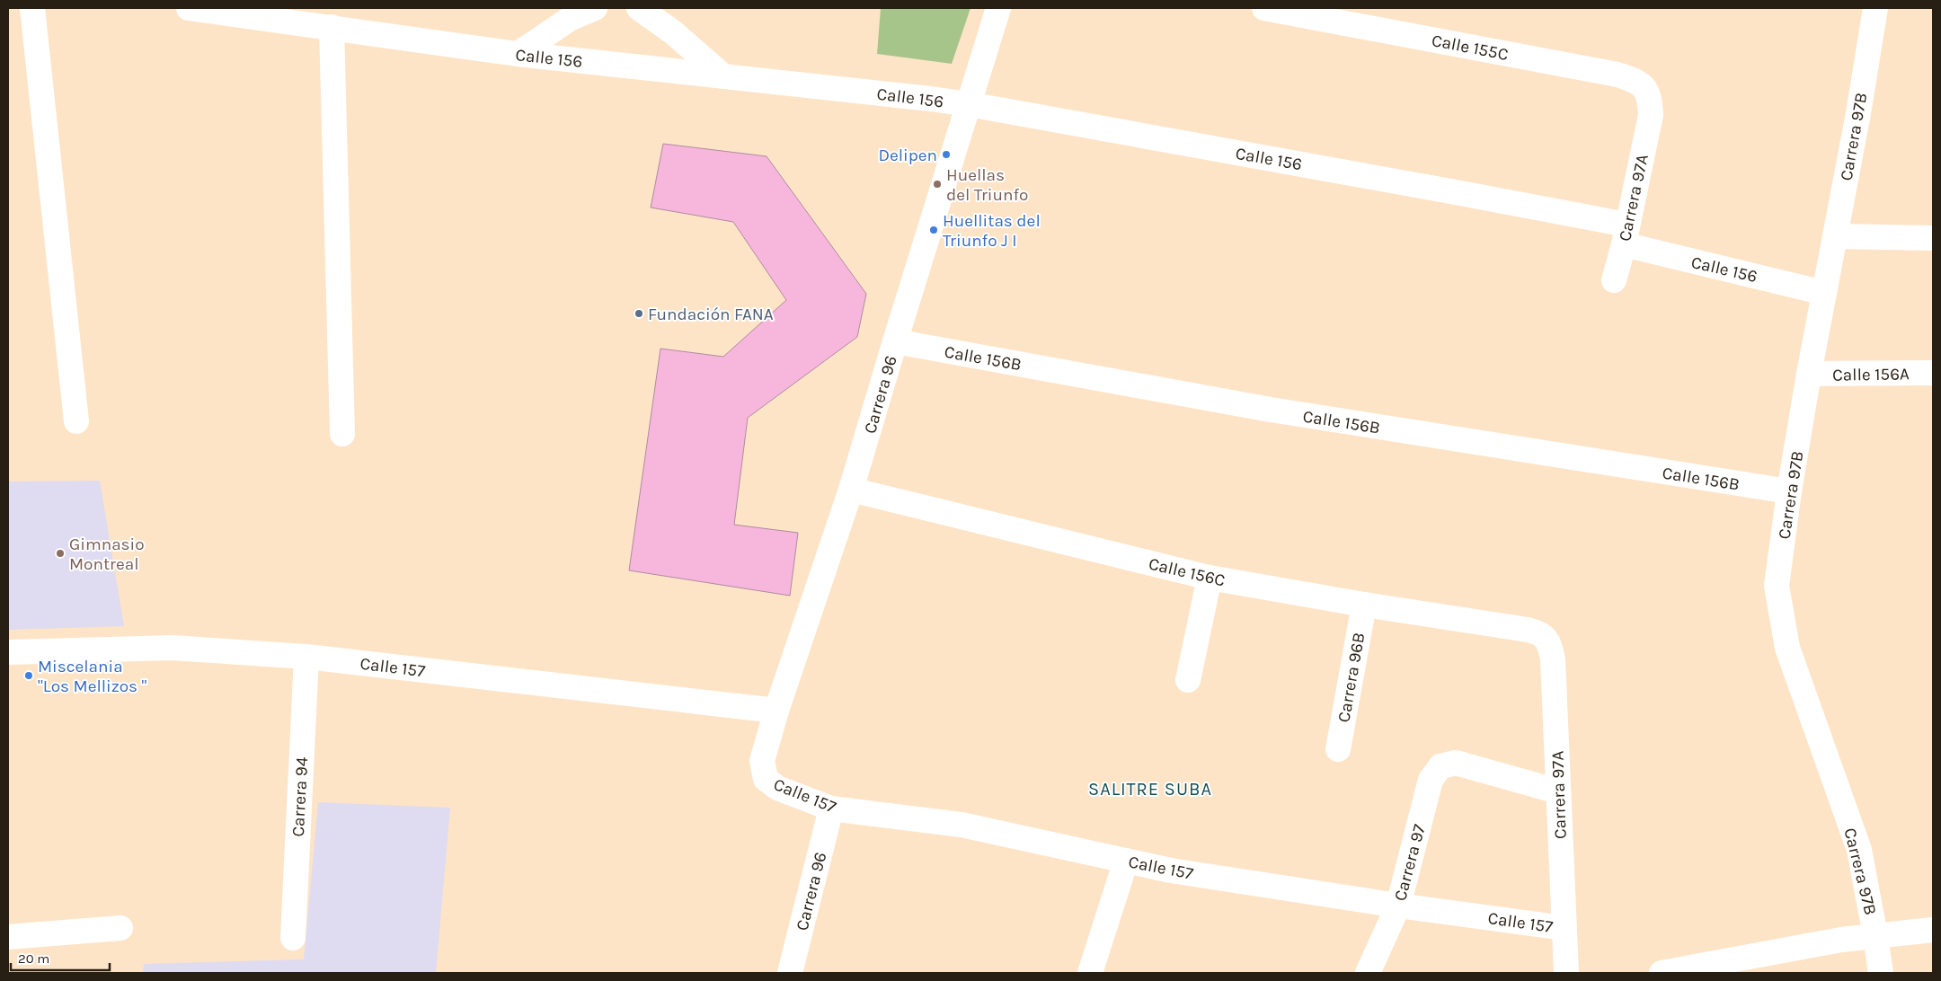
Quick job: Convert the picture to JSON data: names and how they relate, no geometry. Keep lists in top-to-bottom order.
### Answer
{
  "streets": {
    "street": [
      "Calle 155C",
      "Calle 156",
      "Carrera 97B",
      "Carrera 97A",
      "Calle 156B",
      "Calle 156A",
      "Carrera 96",
      "Calle 156C",
      "Calle 157",
      "Carrera 96B",
      "Carrera 94",
      "Carrera 97"
    ]
  },
  "crossings": [
    ["Calle 155C", "Carrera 97A"],
    ["Calle 156", "Carrera 97B"],
    ["Calle 156", "Carrera 97A"],
    ["Calle 156", "Carrera 96"],
    ["Carrera 97B", "Calle 156B"],
    ["Carrera 97B", "Calle 156A"],
    ["Carrera 97A", "Calle 156C"],
    ["Carrera 97A", "Calle 157"],
    ["Carrera 97A", "Carrera 97"],
    ["Calle 156B", "Carrera 96"],
    ["Carrera 96", "Calle 156C"],
    ["Carrera 96", "Calle 157"],
    ["Calle 156C", "Carrera 96B"],
    ["Calle 157", "Carrera 94"],
    ["Calle 157", "Carrera 97"]
  ],
  "districts": ["SALITRE SUBA"],
  "places": [
    "Delipen",
    "Huellas del Triunfo",
    "Huellitas del Triunfo J I",
    "Fundación FANA",
    "Gimnasio Montreal",
    "Miscelania \"Los Mellizos \""
  ],
  "scale_bar": "20 m"
}
